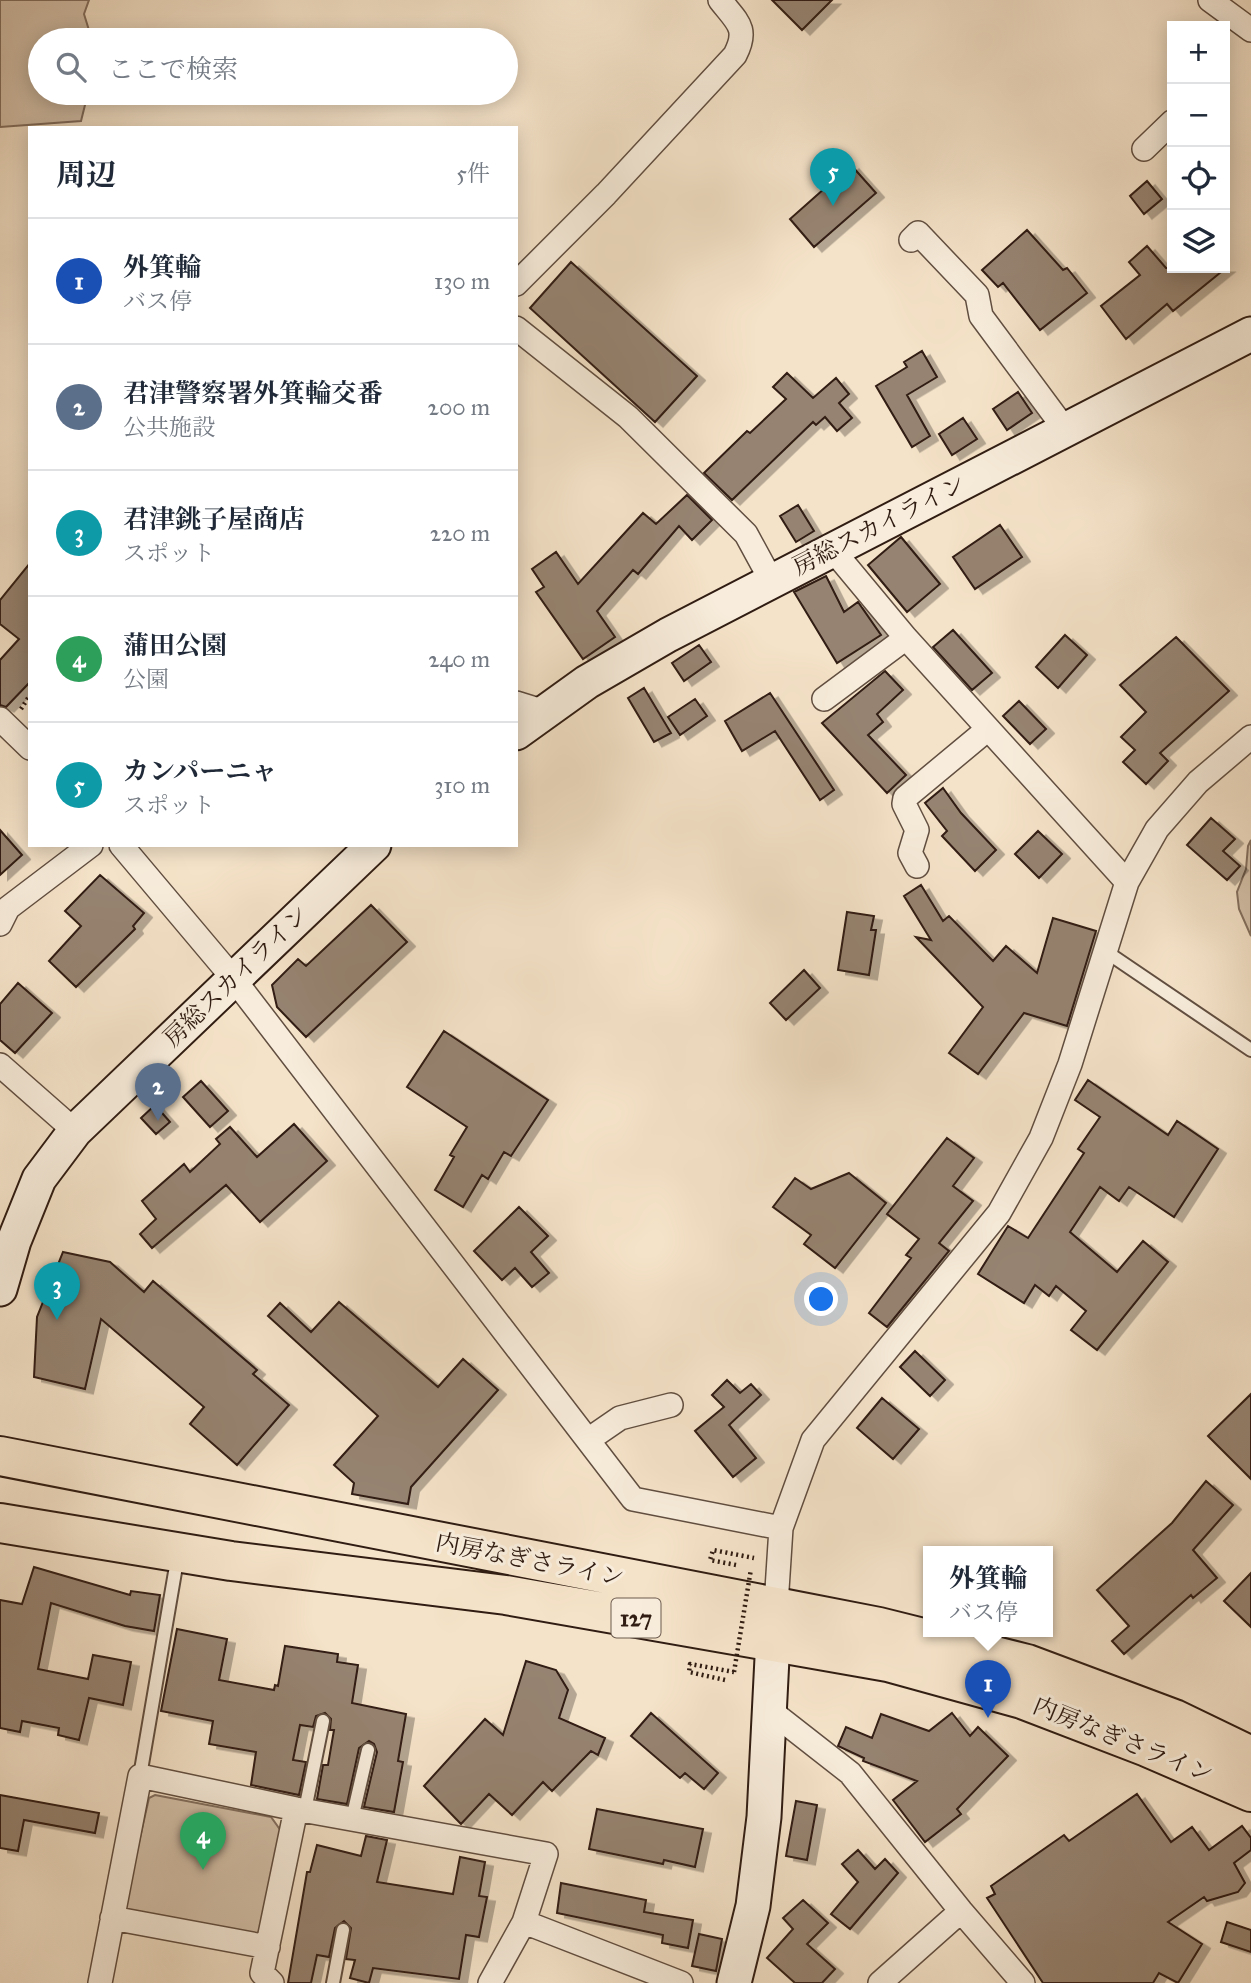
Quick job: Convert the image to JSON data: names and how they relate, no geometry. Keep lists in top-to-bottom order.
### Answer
{
  "streets": {
    "highway": ["内房なぎさライン", "127"],
    "main road": ["房総スカイライン"]
  },
  "page": {
    "map_buttons": ["+", "−"],
    "search": "ここで検索",
    "heading": ["周辺", "5件"],
    "pins": [
      "5",
      "2",
      "3",
      "1",
      "4"
    ],
    "list": [
      {
        "mark": "1",
        "name": "外箕輪",
        "note": "バス停",
        "value": "130 m"
      },
      {
        "mark": "2",
        "name": "君津警察署外箕輪交番",
        "note": "公共施設",
        "value": "200 m"
      },
      {
        "mark": "3",
        "name": "君津銚子屋商店",
        "note": "スポット",
        "value": "220 m"
      },
      {
        "mark": "4",
        "name": "蒲田公園",
        "note": "公園",
        "value": "240 m"
      },
      {
        "mark": "5",
        "name": "カンパーニャ",
        "note": "スポット",
        "value": "310 m"
      }
    ],
    "popup": ["外箕輪", "バス停"]
  }
}
